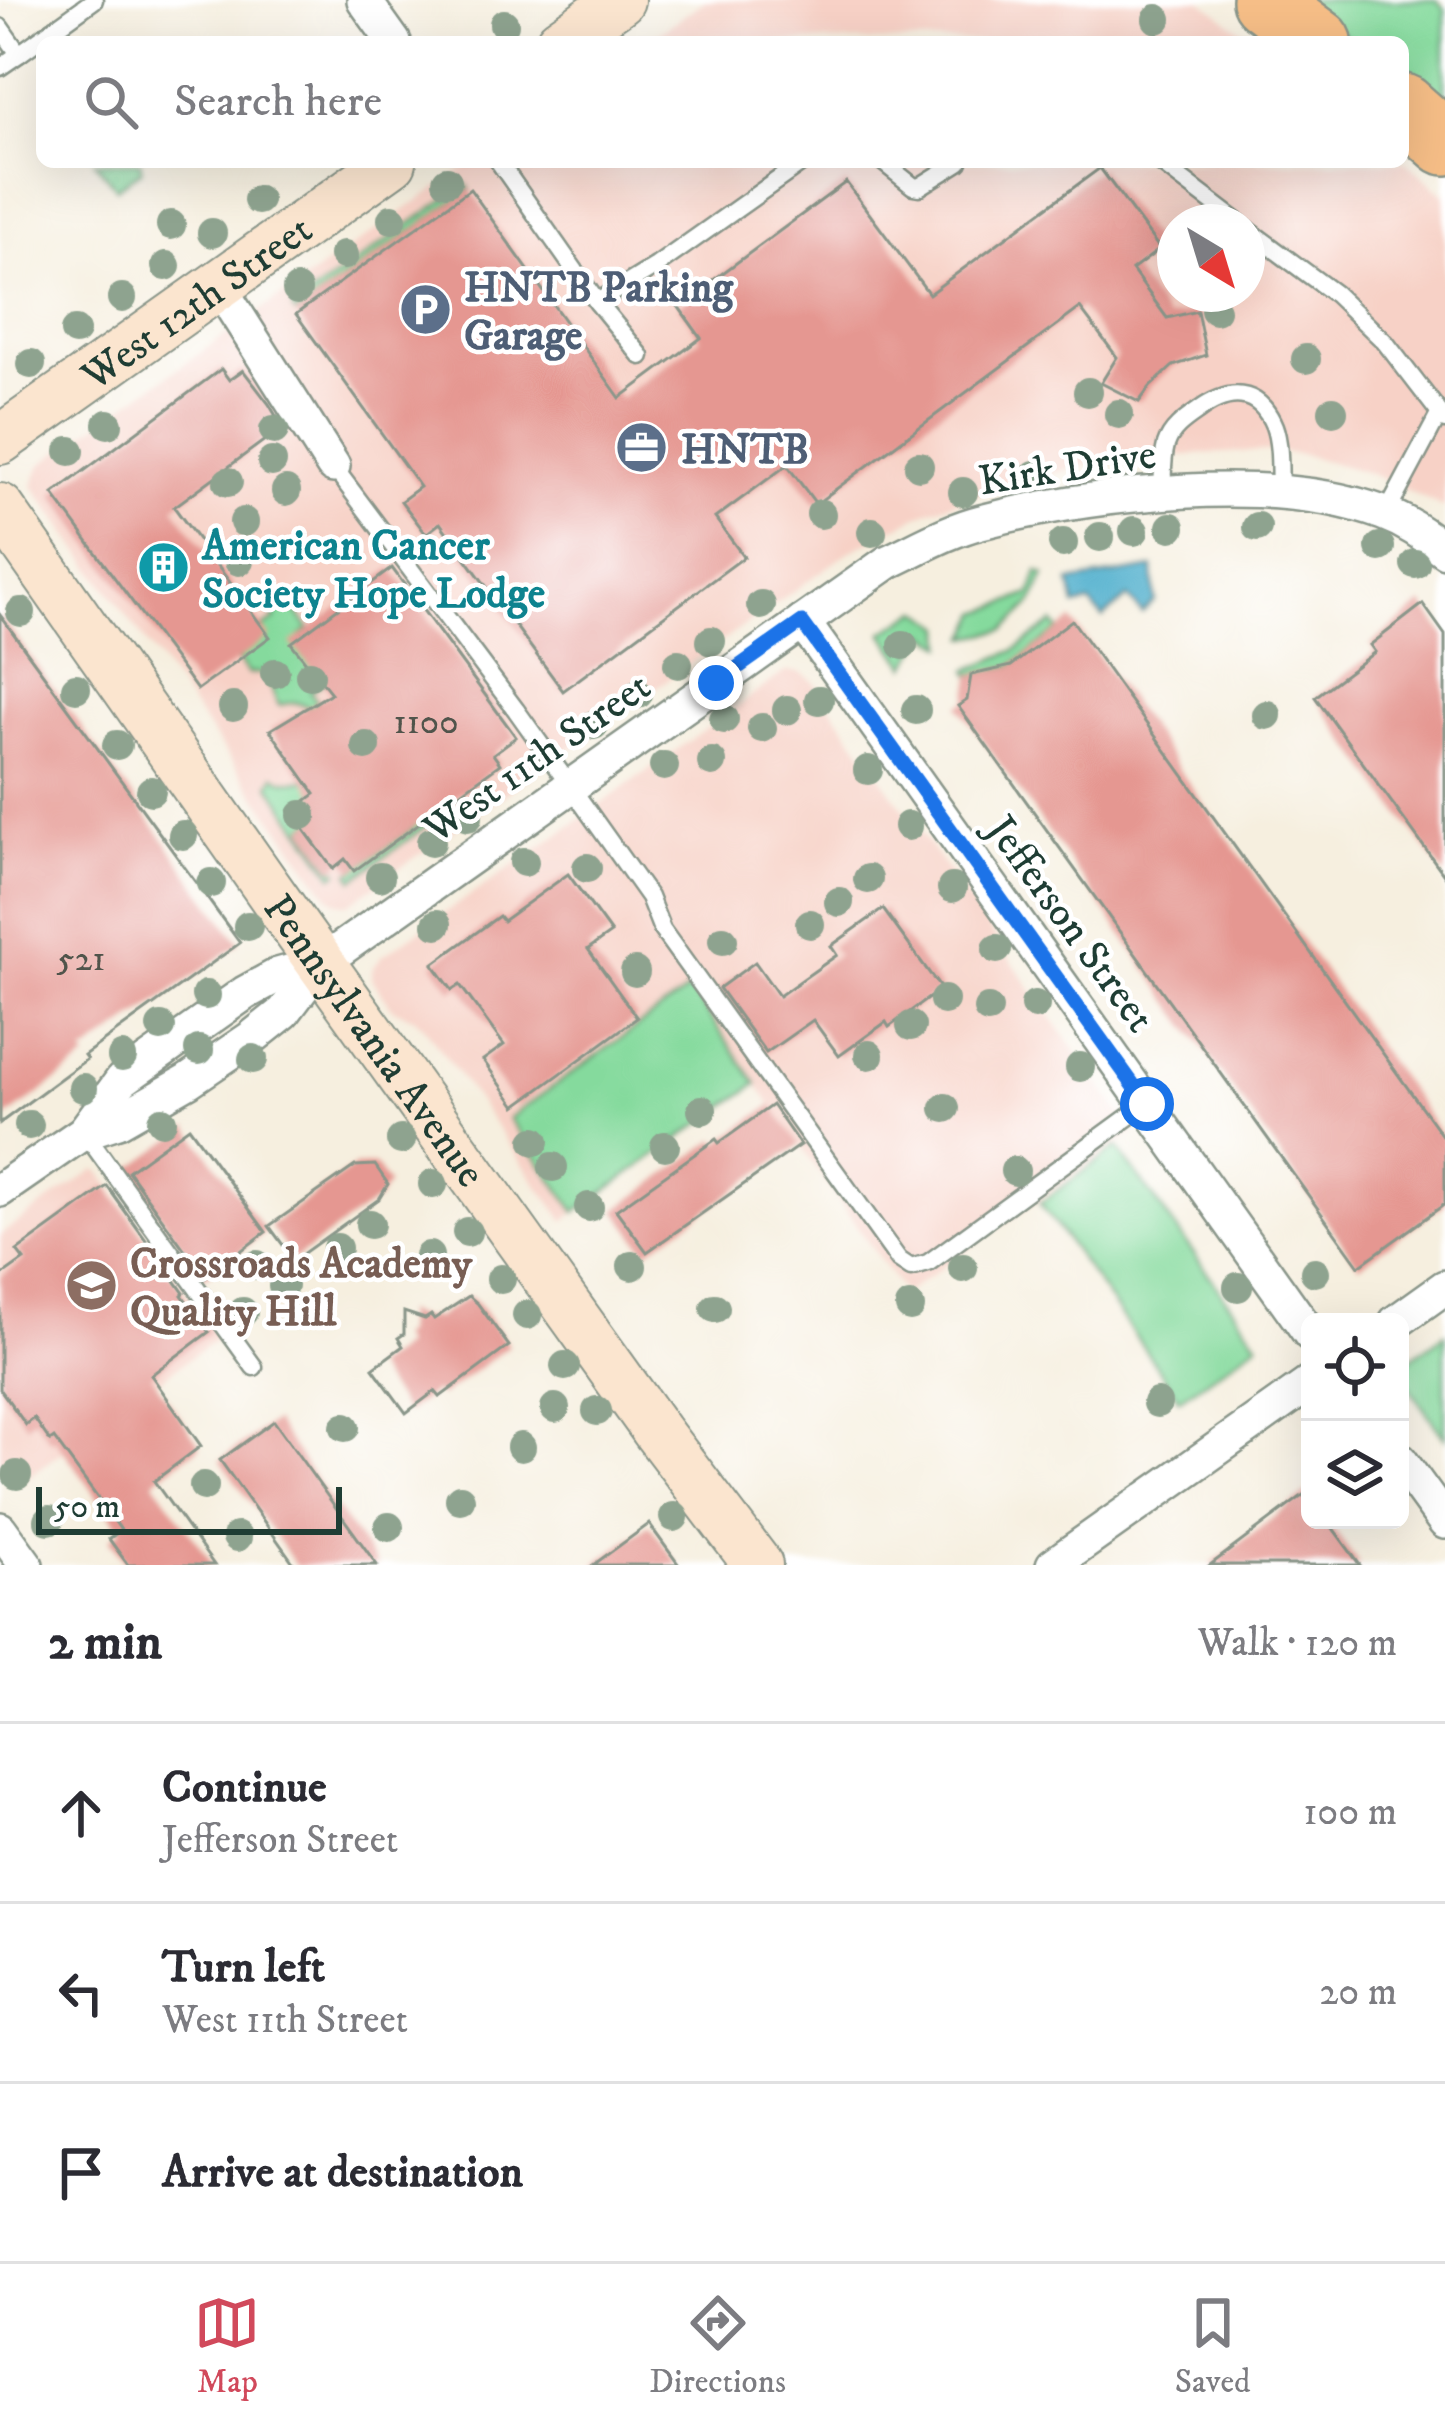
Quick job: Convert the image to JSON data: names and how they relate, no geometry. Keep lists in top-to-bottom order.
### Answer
{
  "streets": {
    "street": [
      "West 12th Street",
      "Kirk Drive",
      "West 11th Street",
      "Jefferson Street",
      "Pennsylvania Avenue"
    ]
  },
  "crossings": [
    ["Kirk Drive", "West 11th Street"],
    ["Kirk Drive", "Jefferson Street"],
    ["West 11th Street", "Jefferson Street"],
    ["West 11th Street", "Pennsylvania Avenue"]
  ],
  "places": {
    "parking": ["HNTB Parking Garage"],
    "office": ["HNTB"],
    "building": ["American Cancer Society Hope Lodge"],
    "school or university": ["Crossroads Academy Quality Hill"]
  },
  "house_numbers": ["1100", "521"],
  "scale_bar": "50 m",
  "north": "bottom right",
  "page": {
    "search": "Search here",
    "scale": "50 m",
    "heading": ["2 min", "Walk · 120 m"],
    "list": [
      ["Continue", "Jefferson Street", "100 m"],
      ["Turn left", "West 11th Street", "20 m"],
      "Arrive at destination"
    ],
    "nav": ["Map", "Directions", "Saved"]
  }
}
